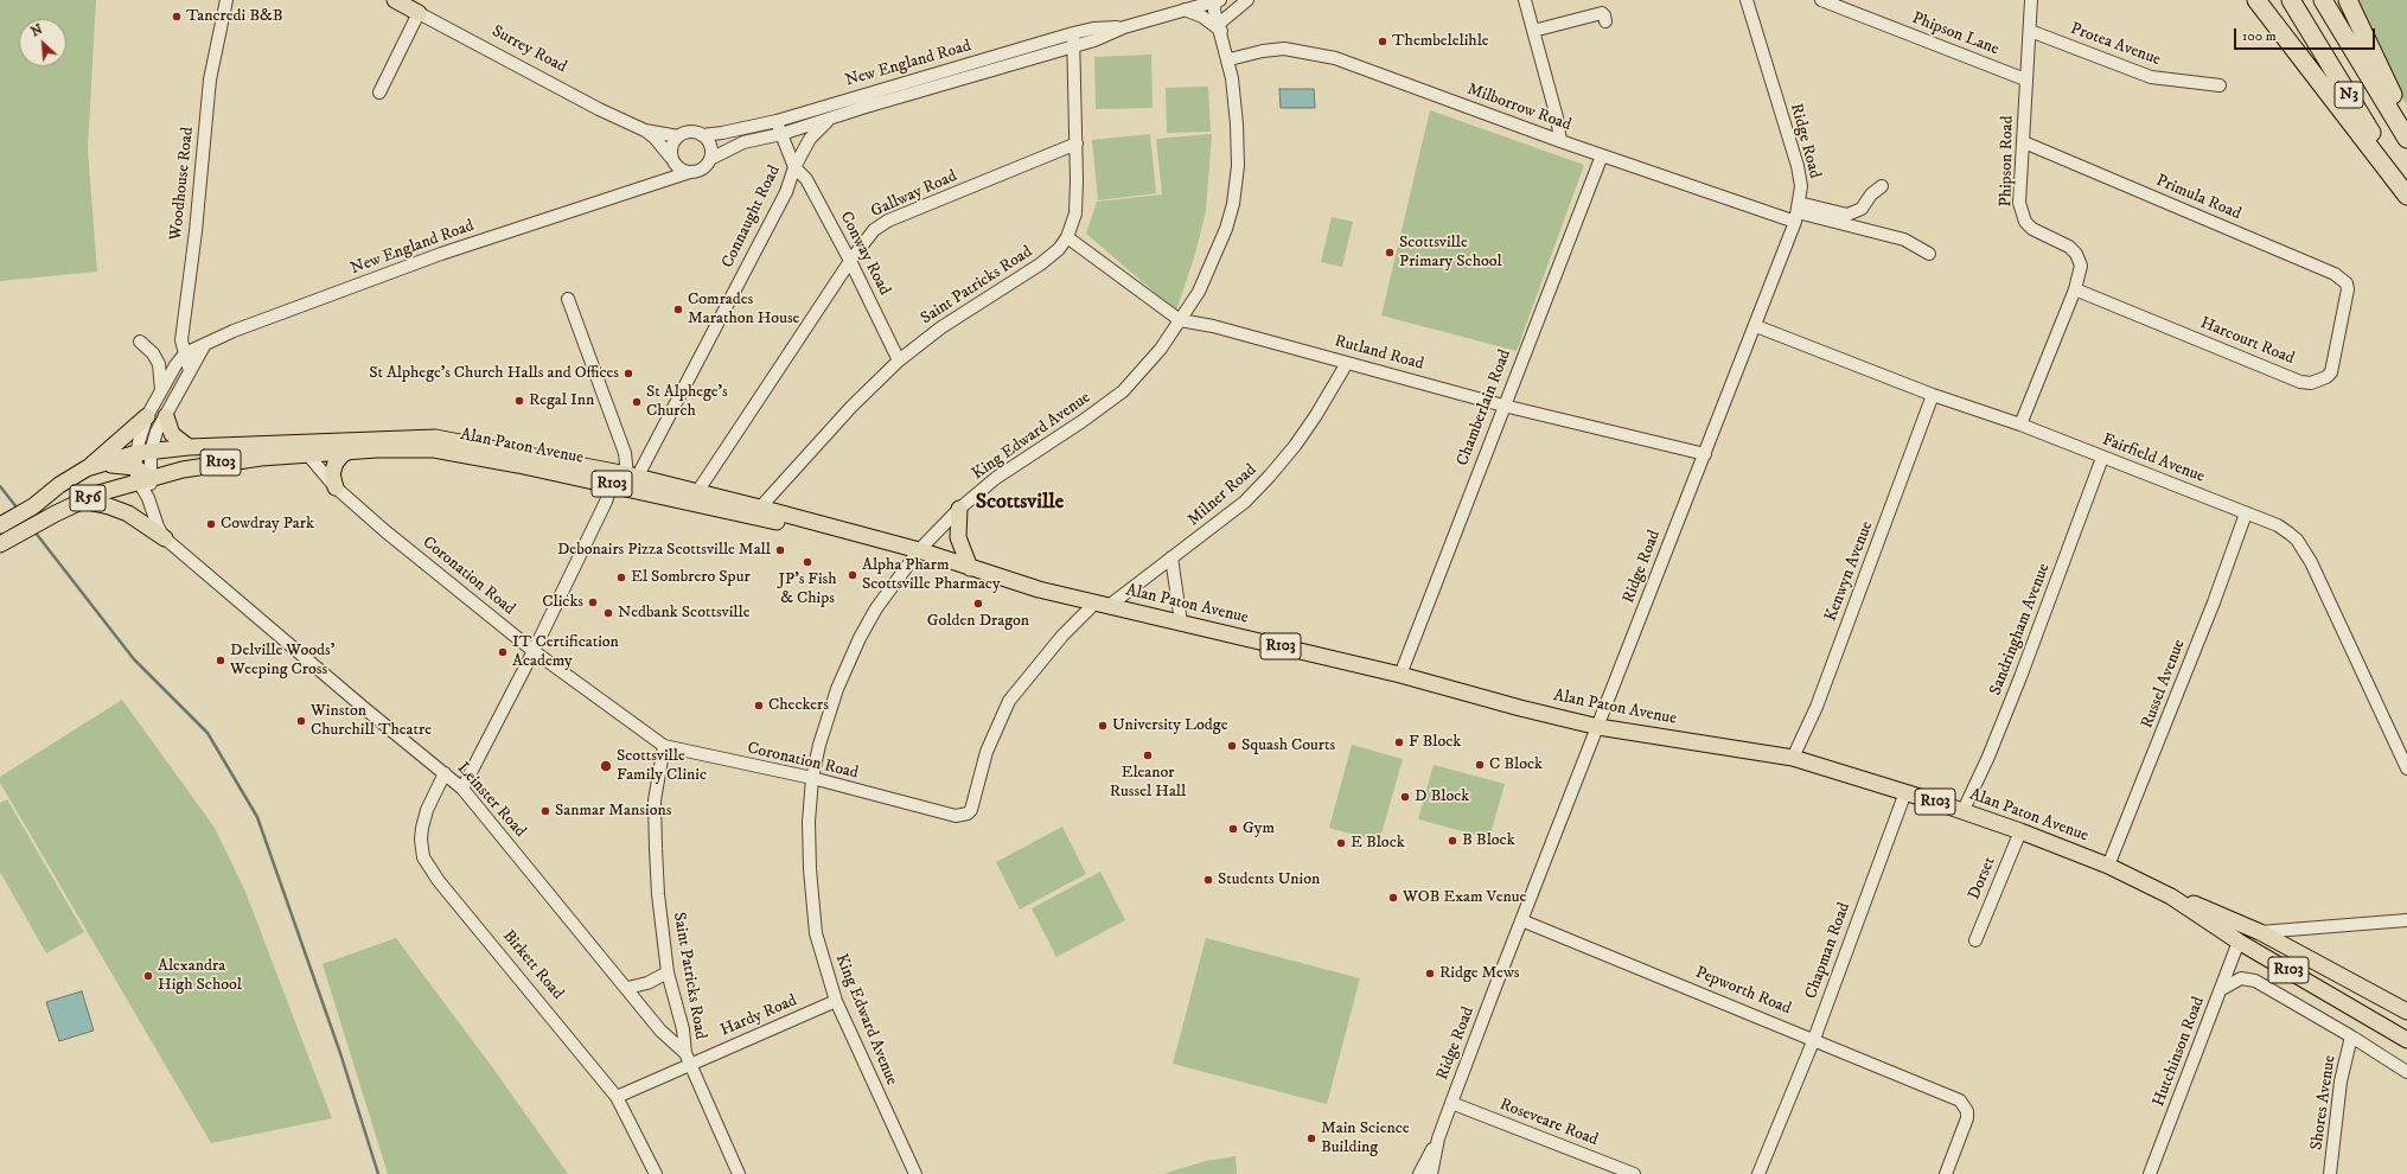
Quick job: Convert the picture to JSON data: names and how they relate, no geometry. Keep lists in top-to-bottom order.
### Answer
{
  "streets": {
    "highway": ["N3"],
    "main road": [
      "Surrey Road",
      "Alan Paton Avenue",
      "R103",
      "R56"
    ],
    "street": [
      "Phipson Lane",
      "Protea Avenue",
      "New England Road",
      "Milborrow Road",
      "Ridge Road",
      "Phipson Road",
      "Woodhouse Road",
      "Gallway Road",
      "Primula Road",
      "Connaught Road",
      "Conway Road",
      "Saint Patricks Road",
      "Harcourt Road",
      "Rutland Road",
      "Chamberlain Road",
      "King Edward Avenue",
      "Fairfield Avenue",
      "Milner Road",
      "Kenwyn Avenue",
      "Coronation Road",
      "Sandringham Avenue",
      "Russel Avenue",
      "Leinster Road",
      "Dorset",
      "Chapman Road",
      "Birkett Road",
      "Pepworth Road",
      "Hardy Road",
      "Hutchinson Road",
      "Shores Avenue",
      "Roseveare Road"
    ]
  },
  "crossings": [
    ["Phipson Lane", "Phipson Road"],
    ["Protea Avenue", "Phipson Road"],
    ["Surrey Road", "New England Road"],
    ["New England Road", "Woodhouse Road"],
    ["New England Road", "Connaught Road"],
    ["New England Road", "Saint Patricks Road"],
    ["New England Road", "Alan Paton Avenue"],
    ["New England Road", "Leinster Road"],
    ["Milborrow Road", "Ridge Road"],
    ["Milborrow Road", "Chamberlain Road"],
    ["Milborrow Road", "King Edward Avenue"],
    ["Ridge Road", "Rutland Road"],
    ["Ridge Road", "Alan Paton Avenue"],
    ["Ridge Road", "Fairfield Avenue"],
    ["Ridge Road", "Pepworth Road"],
    ["Ridge Road", "Roseveare Road"],
    ["Phipson Road", "Primula Road"],
    ["Phipson Road", "Harcourt Road"],
    ["Phipson Road", "Fairfield Avenue"],
    ["Gallway Road", "Conway Road"],
    ["Gallway Road", "Saint Patricks Road"],
    ["Gallway Road", "Alan Paton Avenue"],
    ["Primula Road", "Harcourt Road"],
    ["Connaught Road", "Conway Road"],
    ["Connaught Road", "Alan Paton Avenue"],
    ["Conway Road", "Saint Patricks Road"],
    ["Saint Patricks Road", "Rutland Road"],
    ["Saint Patricks Road", "Alan Paton Avenue"],
    ["Saint Patricks Road", "Coronation Road"],
    ["Saint Patricks Road", "Leinster Road"],
    ["Saint Patricks Road", "Hardy Road"],
    ["Rutland Road", "Chamberlain Road"],
    ["Rutland Road", "King Edward Avenue"],
    ["Rutland Road", "Milner Road"],
    ["Chamberlain Road", "Alan Paton Avenue"],
    ["King Edward Avenue", "Alan Paton Avenue"],
    ["King Edward Avenue", "Coronation Road"],
    ["King Edward Avenue", "Hardy Road"],
    ["Alan Paton Avenue", "Milner Road"],
    ["Alan Paton Avenue", "Kenwyn Avenue"],
    ["Alan Paton Avenue", "Coronation Road"],
    ["Alan Paton Avenue", "Sandringham Avenue"],
    ["Alan Paton Avenue", "Russel Avenue"],
    ["Alan Paton Avenue", "Leinster Road"],
    ["Alan Paton Avenue", "Dorset"],
    ["Alan Paton Avenue", "Chapman Road"],
    ["Alan Paton Avenue", "Hutchinson Road"],
    ["Fairfield Avenue", "Kenwyn Avenue"],
    ["Fairfield Avenue", "Sandringham Avenue"],
    ["Fairfield Avenue", "Russel Avenue"],
    ["Milner Road", "Coronation Road"],
    ["Leinster Road", "Birkett Road"],
    ["Leinster Road", "Hardy Road"],
    ["Chapman Road", "Pepworth Road"],
    ["Birkett Road", "Hardy Road"]
  ],
  "districts": ["Scottsville"],
  "places": [
    "Tancredi B&B",
    "Thembelelihle",
    "Scottsville Primary School",
    "Comrades Marathon House",
    "St Alphege's Church Halls and Offices",
    "Regal Inn",
    "St Alphege's Church",
    "Cowdray Park",
    "Debonairs Pizza Scottsville Mall",
    "JP’s Fish & Chips",
    "Alpha Pharm Scottsville Pharmacy",
    "El Sombrero Spur",
    "Clicks",
    "Golden Dragon",
    "Nedbank Scottsville",
    "IT Certification Academy",
    "Delville Woods' Weeping Cross",
    "Checkers",
    "Winston Churchill Theatre",
    "University Lodge",
    "F Block",
    "Squash Courts",
    "Eleanor Russel Hall",
    "C Block",
    "Scottsville Family Clinic",
    "D Block",
    "Sanmar Mansions",
    "Gym",
    "B Block",
    "E Block",
    "Students Union",
    "WOB Exam Venue",
    "Ridge Mews",
    "Alexandra High School",
    "Main Science Building"
  ],
  "scale_bar": "100 m",
  "north": "top left"
}
